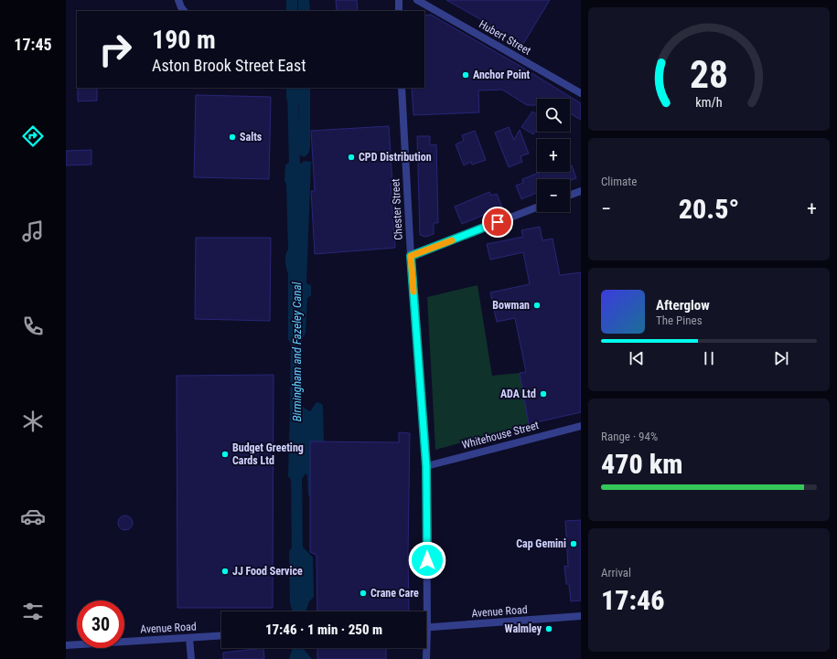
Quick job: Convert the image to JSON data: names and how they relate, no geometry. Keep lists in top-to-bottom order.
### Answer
{
  "streets": {
    "street": [
      "Hubert Street",
      "Chester Street",
      "Whitehouse Street",
      "Avenue Road"
    ]
  },
  "crossings": [
    ["Chester Street", "Whitehouse Street"]
  ],
  "water": ["Birmingham and Fazeley Canal"],
  "places": [
    "Anchor Point",
    "Salts",
    "CPD Distribution",
    "Bowman",
    "ADA Ltd",
    "Budget Greeting Cards Ltd",
    "Cap Gemini",
    "JJ Food Service",
    "Crane Care",
    "Walmley"
  ],
  "page": {
    "tabs": "17:45",
    "turn": ["190 m", "Aston Brook Street East"],
    "map_buttons": ["+", "−"],
    "tile": [
      "Climate",
      ["Range · 94%", "470 km"],
      ["Arrival", "17:46"]
    ],
    "heat": ["−", "20.5°", "+"],
    "song": ["Afterglow", "The Pines"],
    "limit": "30",
    "trip": "17:46 · 1 min · 250 m",
    "gauge": ["28", "km/h"]
  }
}
